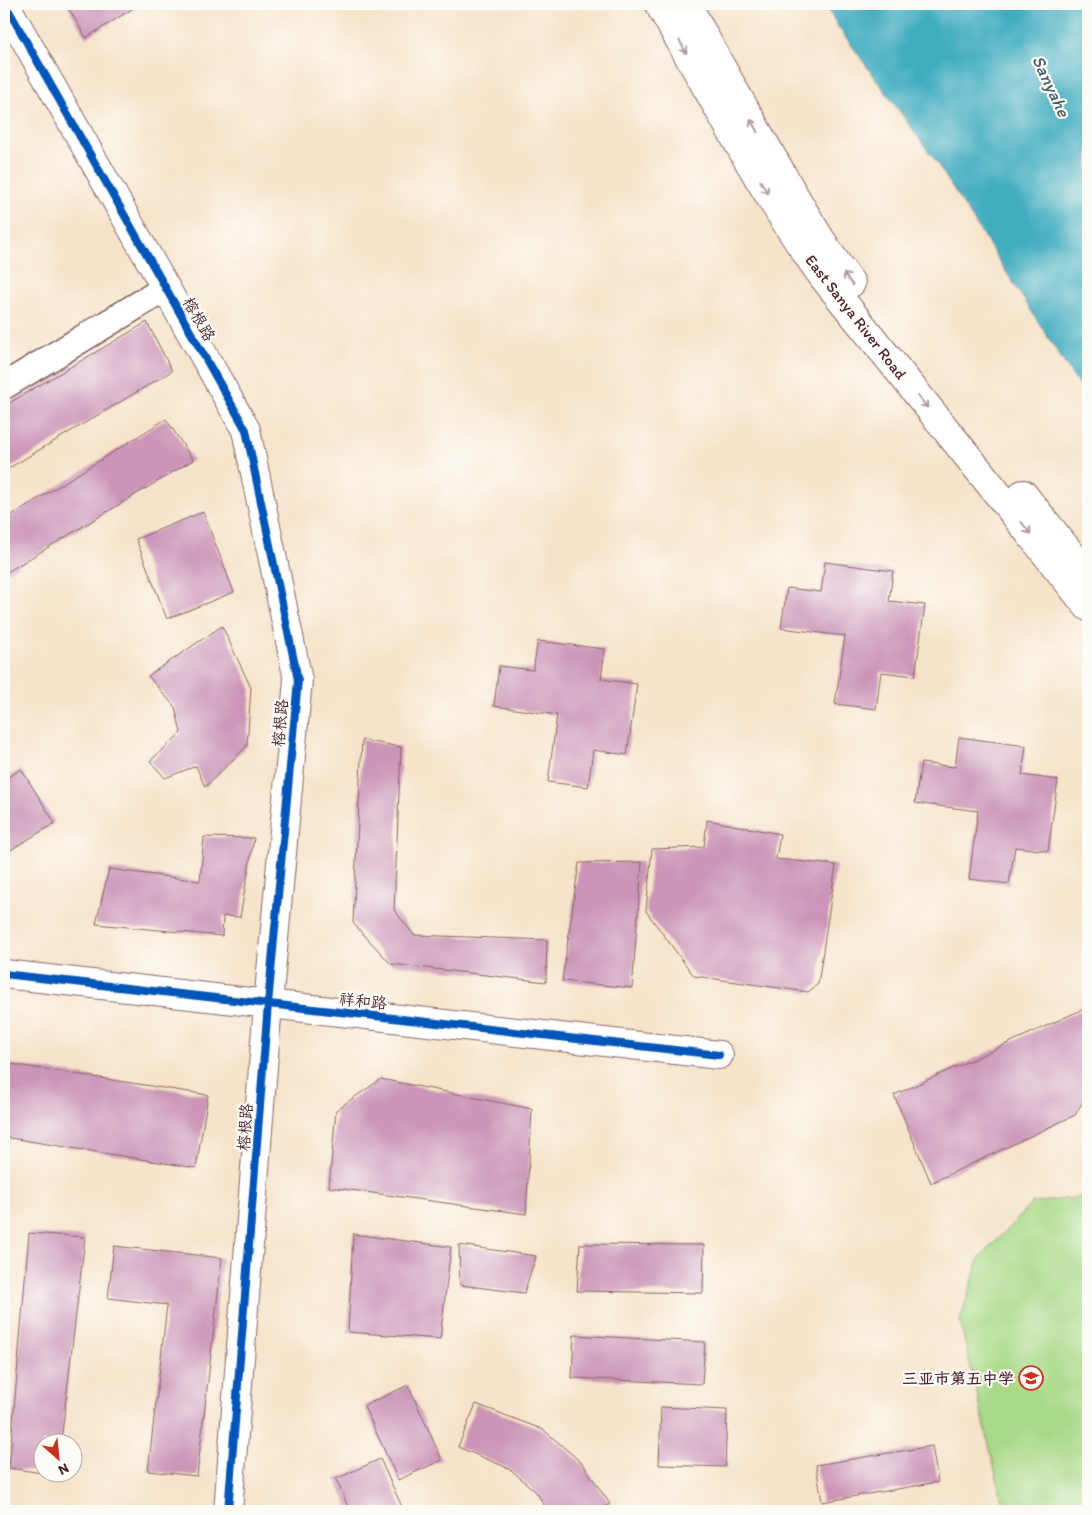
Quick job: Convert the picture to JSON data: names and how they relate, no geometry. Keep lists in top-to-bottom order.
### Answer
{
  "streets": {
    "street": ["East Sanya River Road", "榕根路", "祥和路"]
  },
  "crossings": [
    ["榕根路", "祥和路"]
  ],
  "water": ["Sanyahe"],
  "places": {
    "school or university": ["三亚市第五中学"]
  },
  "north": "bottom right"
}
